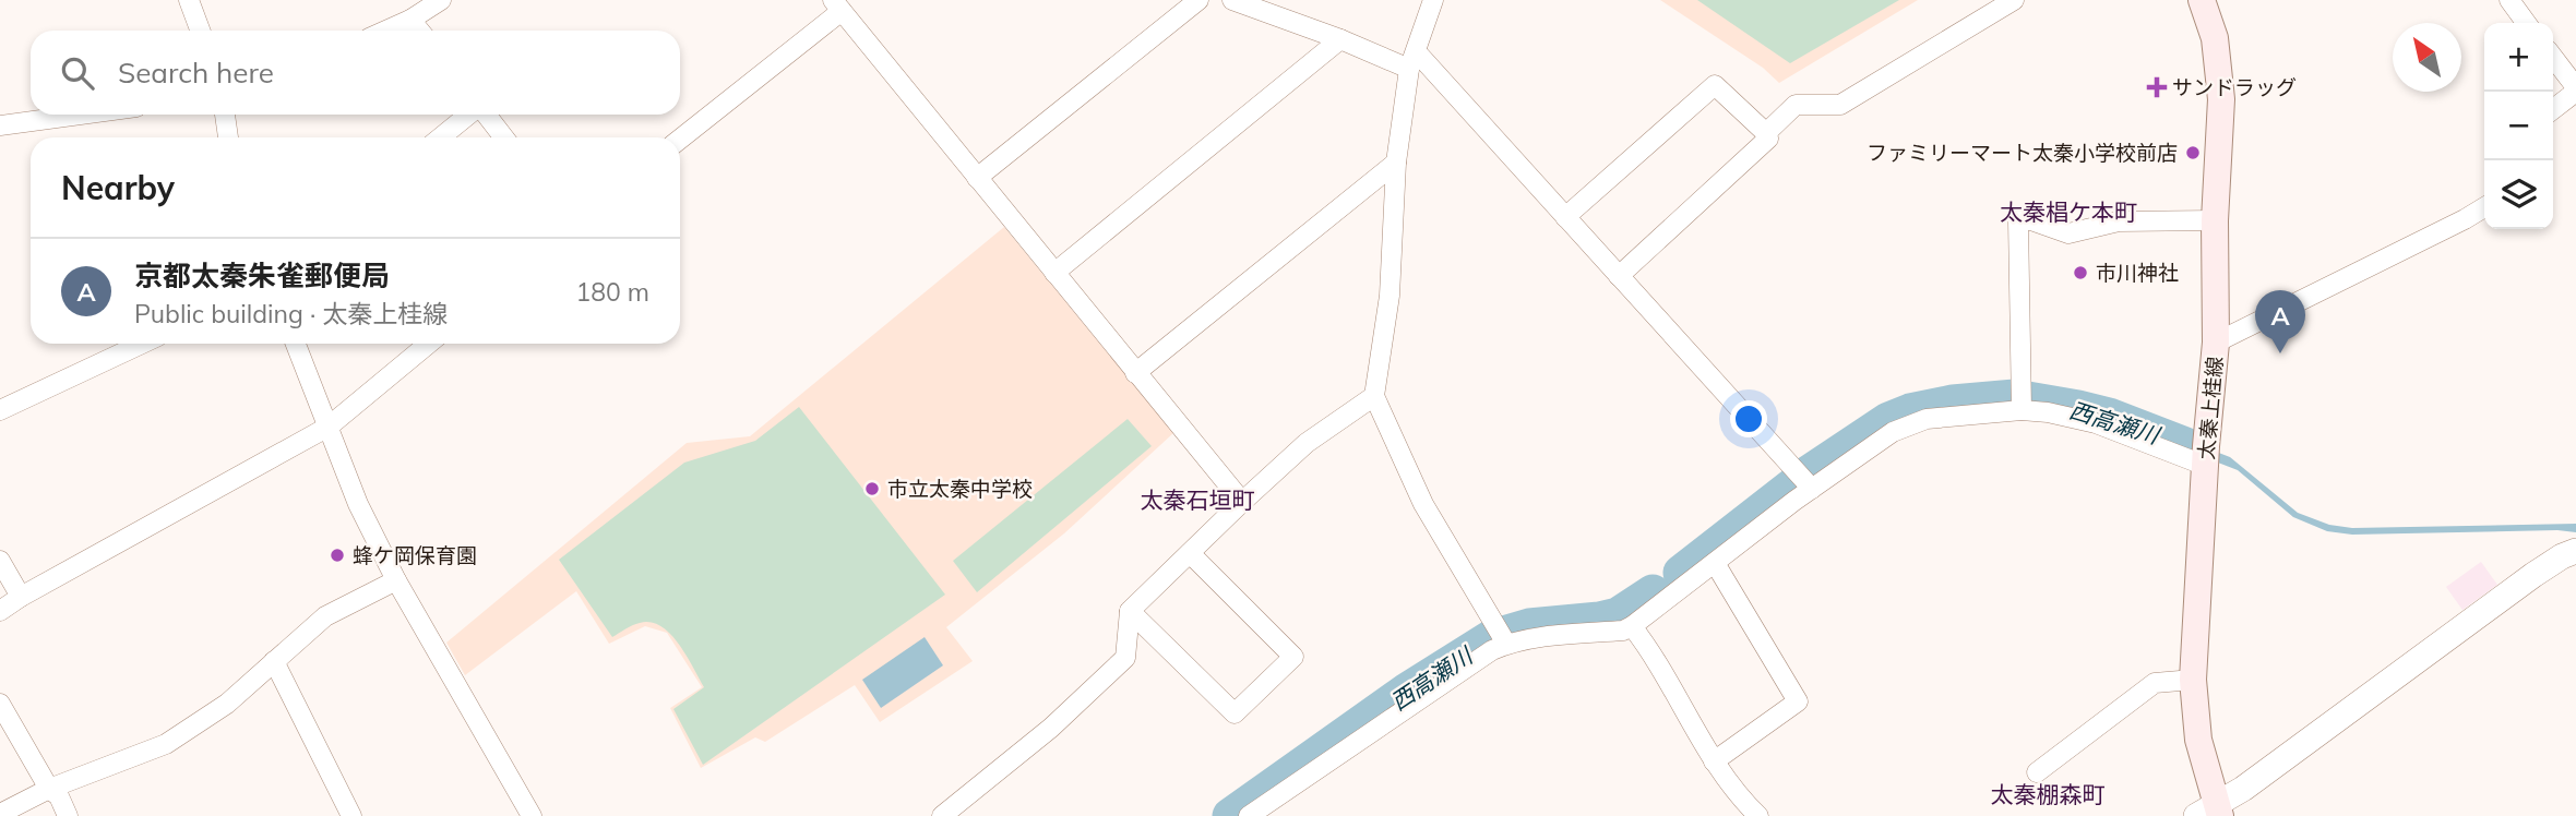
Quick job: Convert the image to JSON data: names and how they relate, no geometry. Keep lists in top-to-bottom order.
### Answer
{
  "streets": {
    "main road": ["太秦上桂線"]
  },
  "districts": ["太秦椙ケ本町", "太秦石垣町", "太秦棚森町"],
  "water": ["西高瀬川"],
  "places": {
    "health": ["サンドラッグ"],
    "other": [
      "ファミリーマート太秦小学校前店",
      "市川神社",
      "市立太秦中学校",
      "蜂ケ岡保育園"
    ]
  },
  "north": "top left",
  "page": {
    "map_buttons": ["+", "−"],
    "search": "Search here",
    "heading": "Nearby",
    "list": [
      {
        "mark": "A",
        "name": "京都太秦朱雀郵便局",
        "note": "Public building · 太秦上桂線",
        "value": "180 m"
      }
    ],
    "pins": "A"
  }
}
